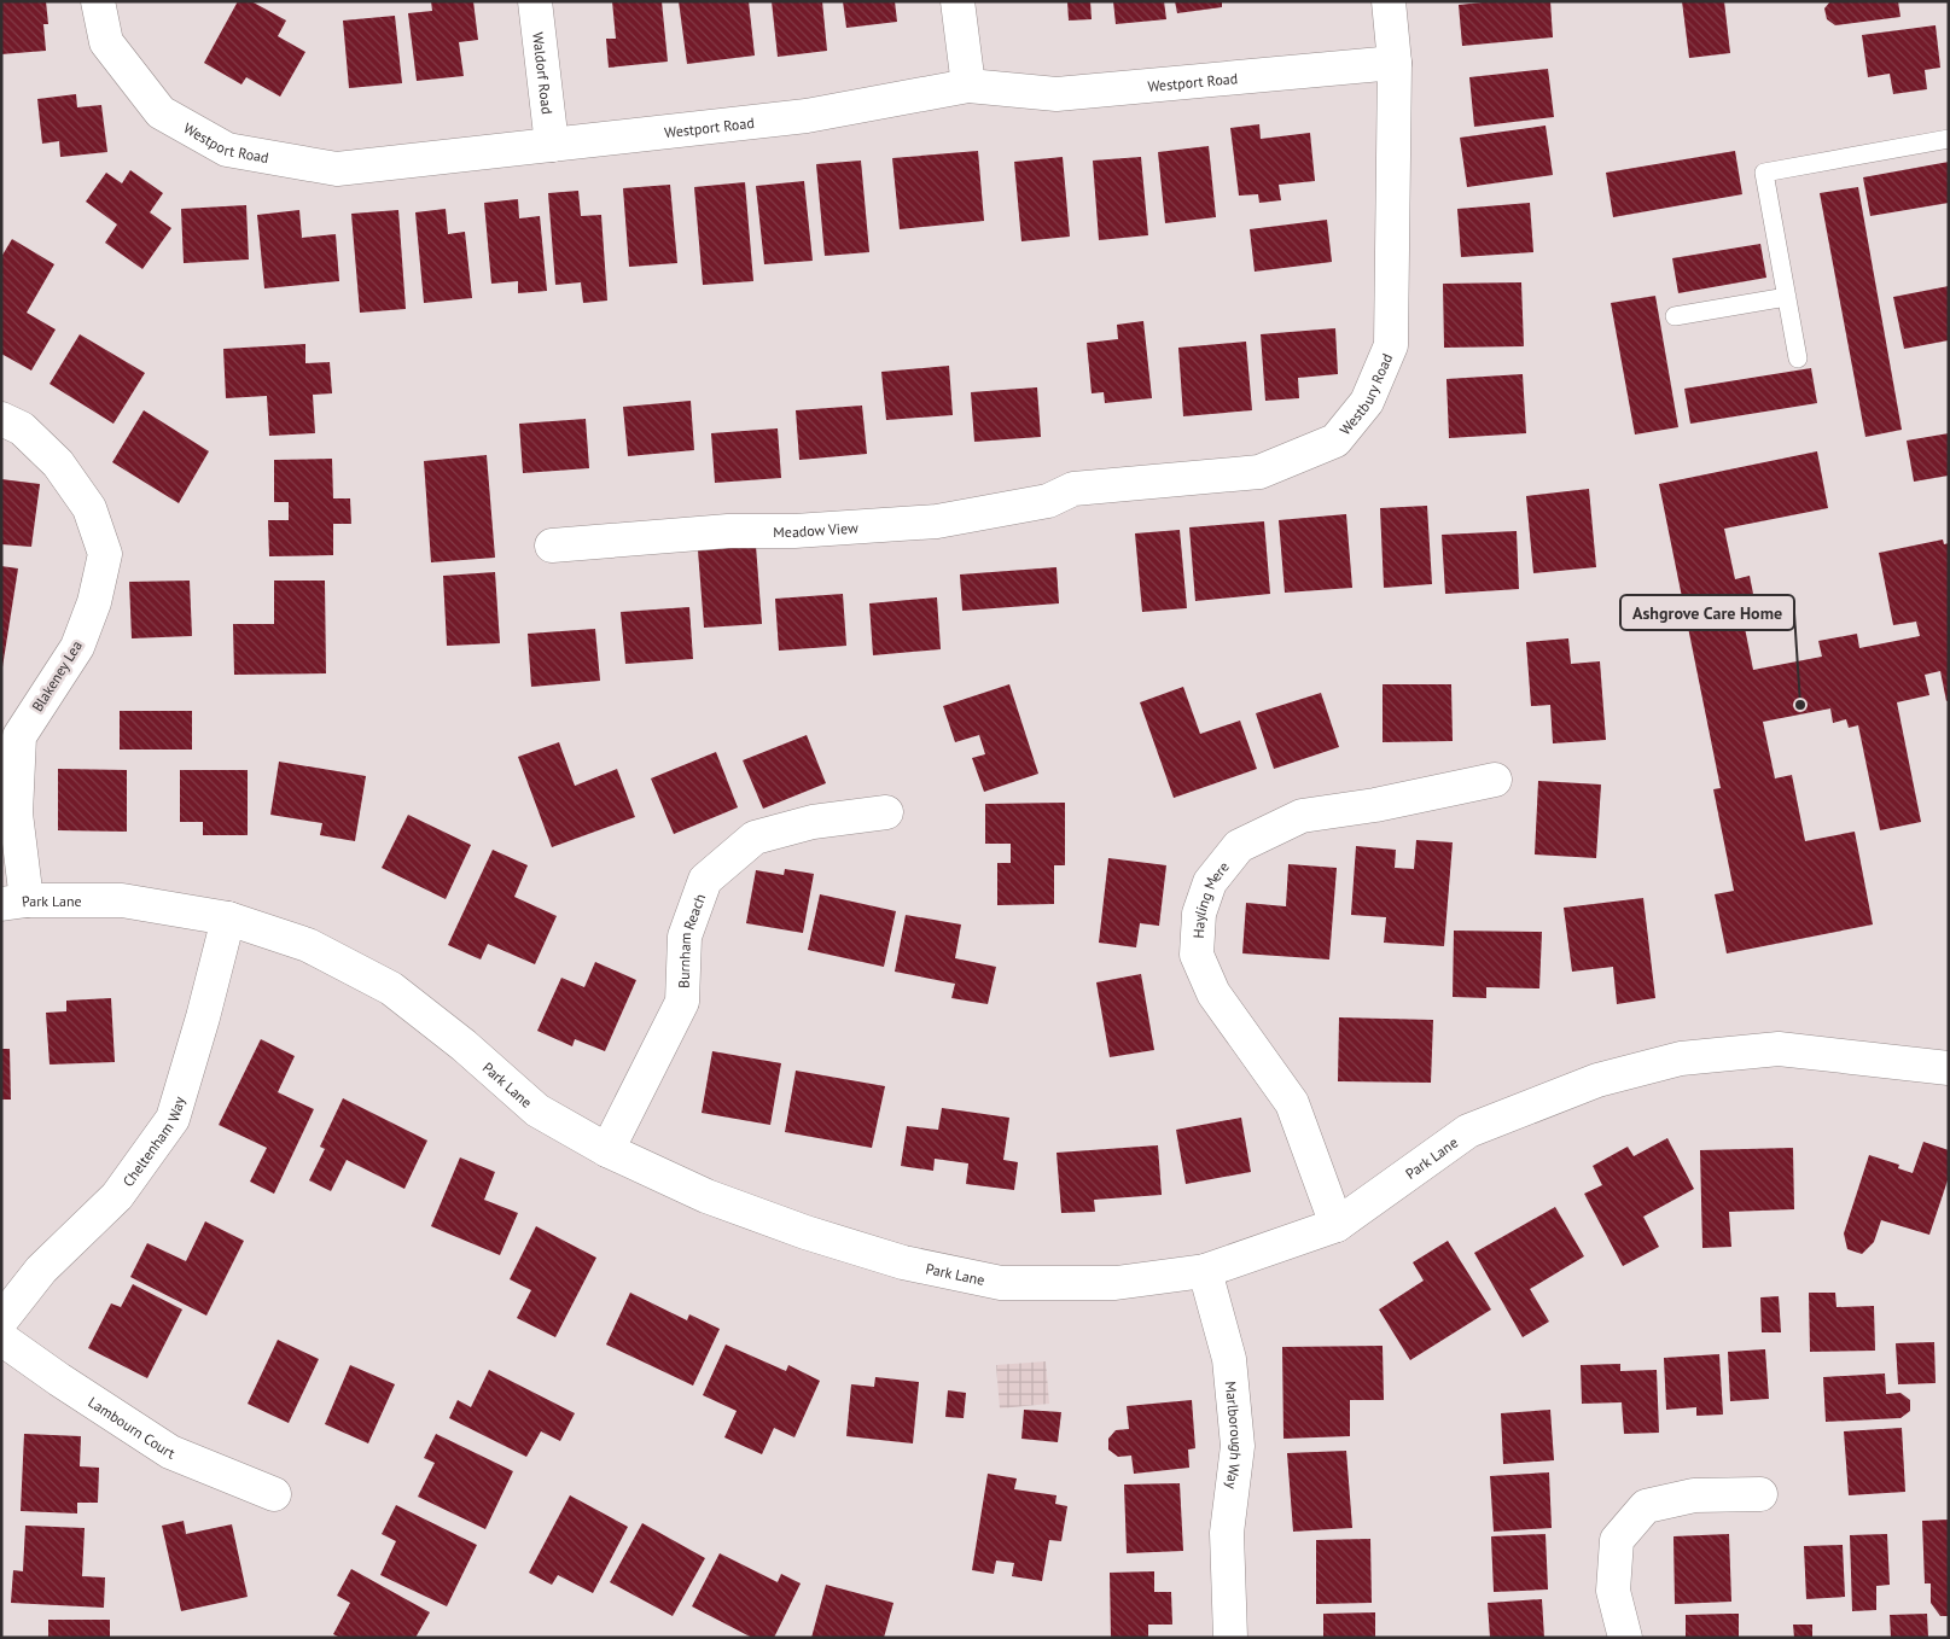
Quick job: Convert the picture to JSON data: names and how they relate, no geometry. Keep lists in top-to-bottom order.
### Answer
{
  "streets": {
    "street": [
      "Waldorf Road",
      "Westport Road",
      "Westbury Road",
      "Meadow View",
      "Blakeney Lea",
      "Hayling Mere",
      "Park Lane",
      "Burnham Reach",
      "Cheltenham Way",
      "Lambourn Court",
      "Marlborough Way"
    ]
  },
  "crossings": [
    ["Waldorf Road", "Westport Road"],
    ["Westport Road", "Westbury Road"],
    ["Westbury Road", "Meadow View"],
    ["Blakeney Lea", "Park Lane"],
    ["Hayling Mere", "Park Lane"],
    ["Park Lane", "Burnham Reach"],
    ["Park Lane", "Cheltenham Way"],
    ["Park Lane", "Marlborough Way"]
  ],
  "places": ["Ashgrove Care Home"]
}
